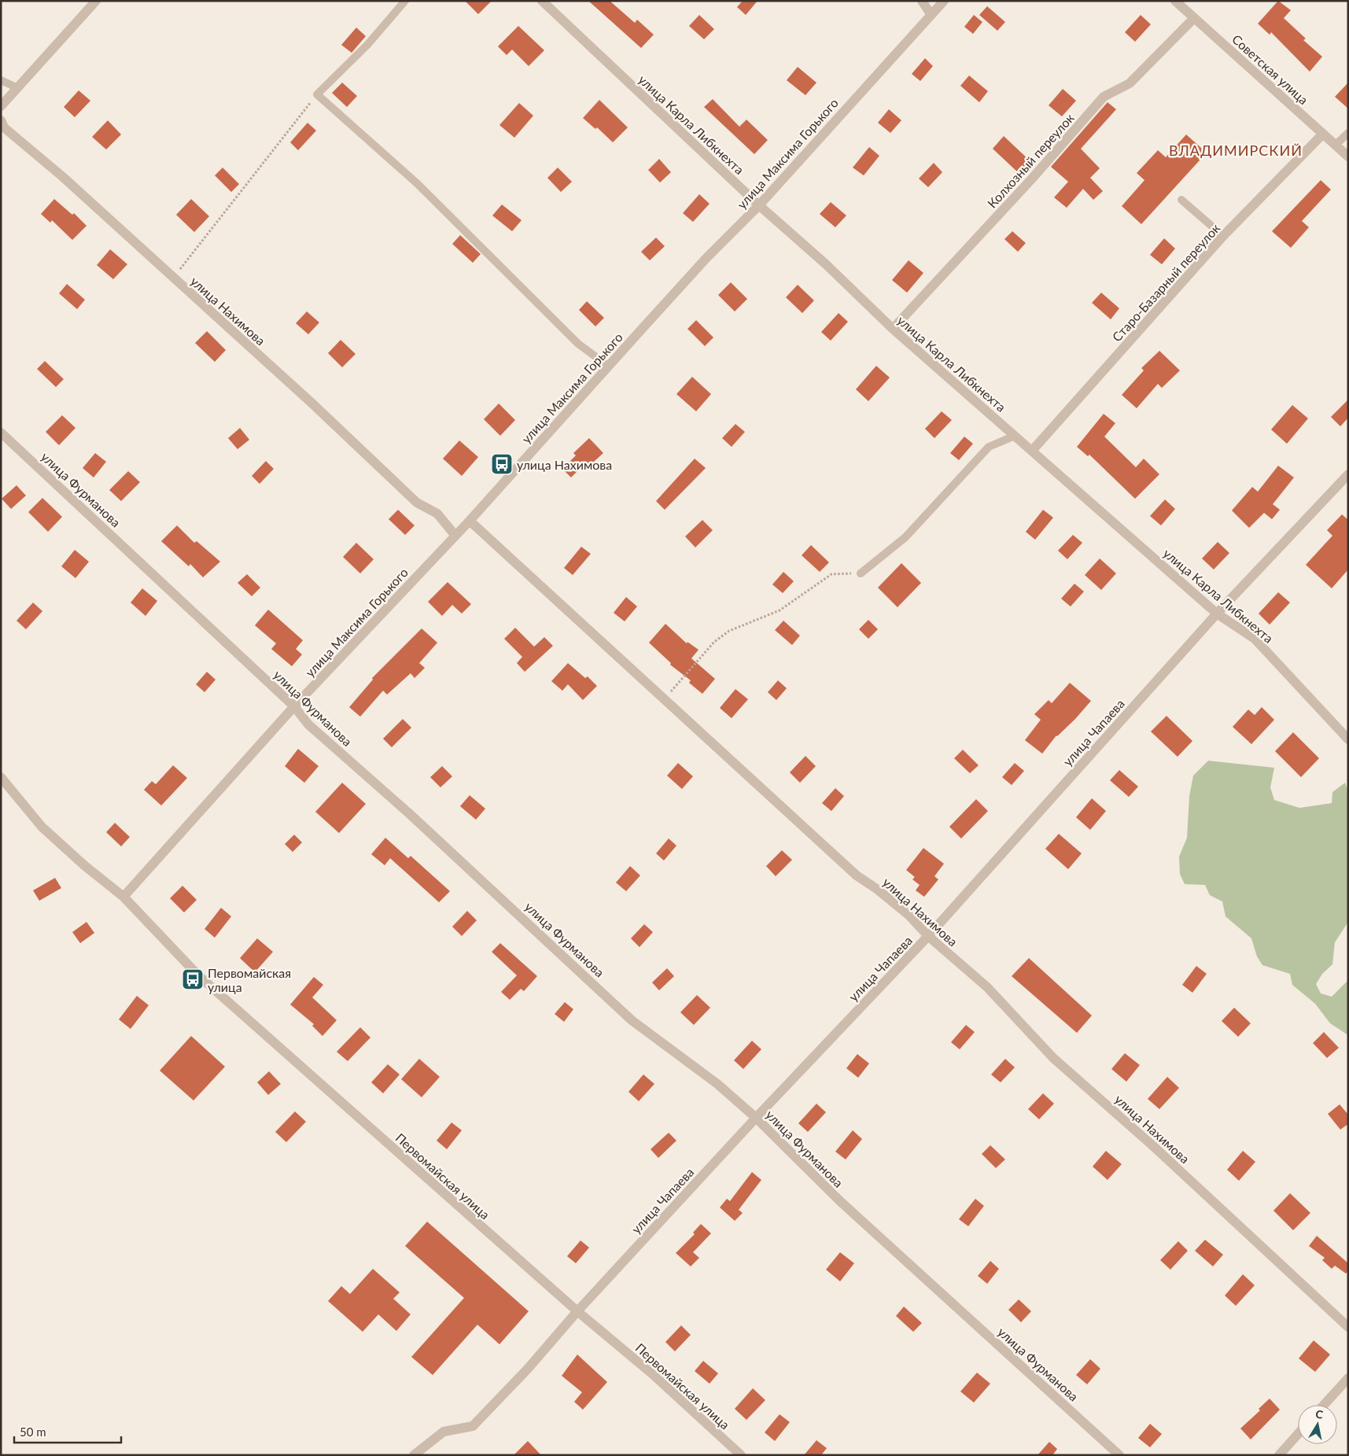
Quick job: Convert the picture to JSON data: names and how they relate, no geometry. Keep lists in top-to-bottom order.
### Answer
{
  "streets": {
    "street": [
      "Советская улица",
      "улица Карла Либкнехта",
      "улица Максима Горького",
      "Колхозный переулок",
      "Старо-Базарный переулок",
      "улица Нахимова",
      "улица Фурманова",
      "улица Чапаева",
      "Первомайская улица"
    ]
  },
  "crossings": [
    ["Советская улица", "Колхозный переулок"],
    ["Советская улица", "Старо-Базарный переулок"],
    ["улица Карла Либкнехта", "улица Максима Горького"],
    ["улица Карла Либкнехта", "Колхозный переулок"],
    ["улица Карла Либкнехта", "Старо-Базарный переулок"],
    ["улица Карла Либкнехта", "улица Чапаева"],
    ["улица Максима Горького", "улица Нахимова"],
    ["улица Максима Горького", "улица Фурманова"],
    ["улица Максима Горького", "Первомайская улица"],
    ["улица Нахимова", "улица Чапаева"],
    ["улица Фурманова", "улица Чапаева"],
    ["улица Чапаева", "Первомайская улица"]
  ],
  "districts": ["ВЛАДИМИРСКИЙ"],
  "places": {
    "bus stop": ["улица Нахимова", "Первомайская улица"]
  },
  "scale_bar": "50 m",
  "north": "top"
}
